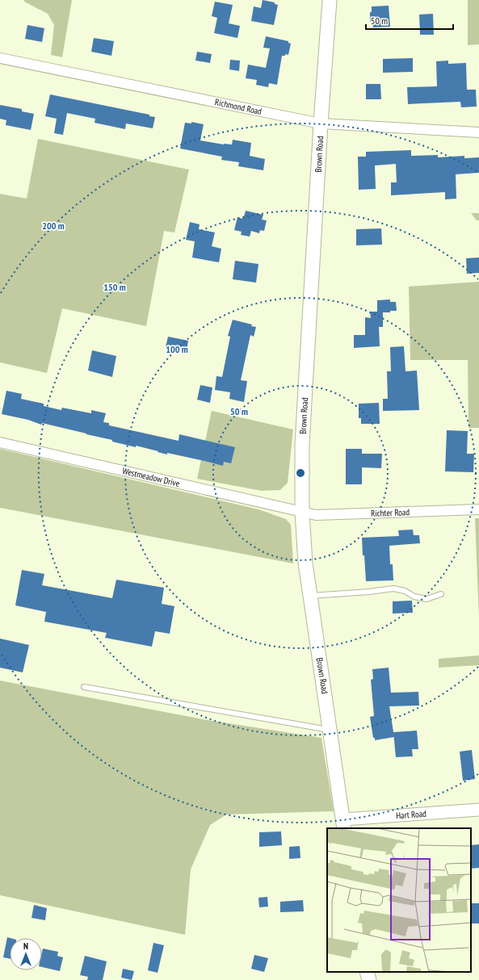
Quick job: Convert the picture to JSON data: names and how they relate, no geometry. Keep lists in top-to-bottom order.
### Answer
{
  "streets": {
    "main road": ["Brown Road"],
    "street": [
      "Richmond Road",
      "Westmeadow Drive",
      "Richter Road",
      "Hart Road"
    ]
  },
  "crossings": [
    ["Richmond Road", "Brown Road"],
    ["Brown Road", "Westmeadow Drive"],
    ["Brown Road", "Richter Road"],
    ["Brown Road", "Hart Road"],
    ["Westmeadow Drive", "Richter Road"]
  ],
  "scale_bar": "50 m",
  "north": "top",
  "rings": [
    "200 m",
    "150 m",
    "100 m",
    "50 m"
  ]
}
